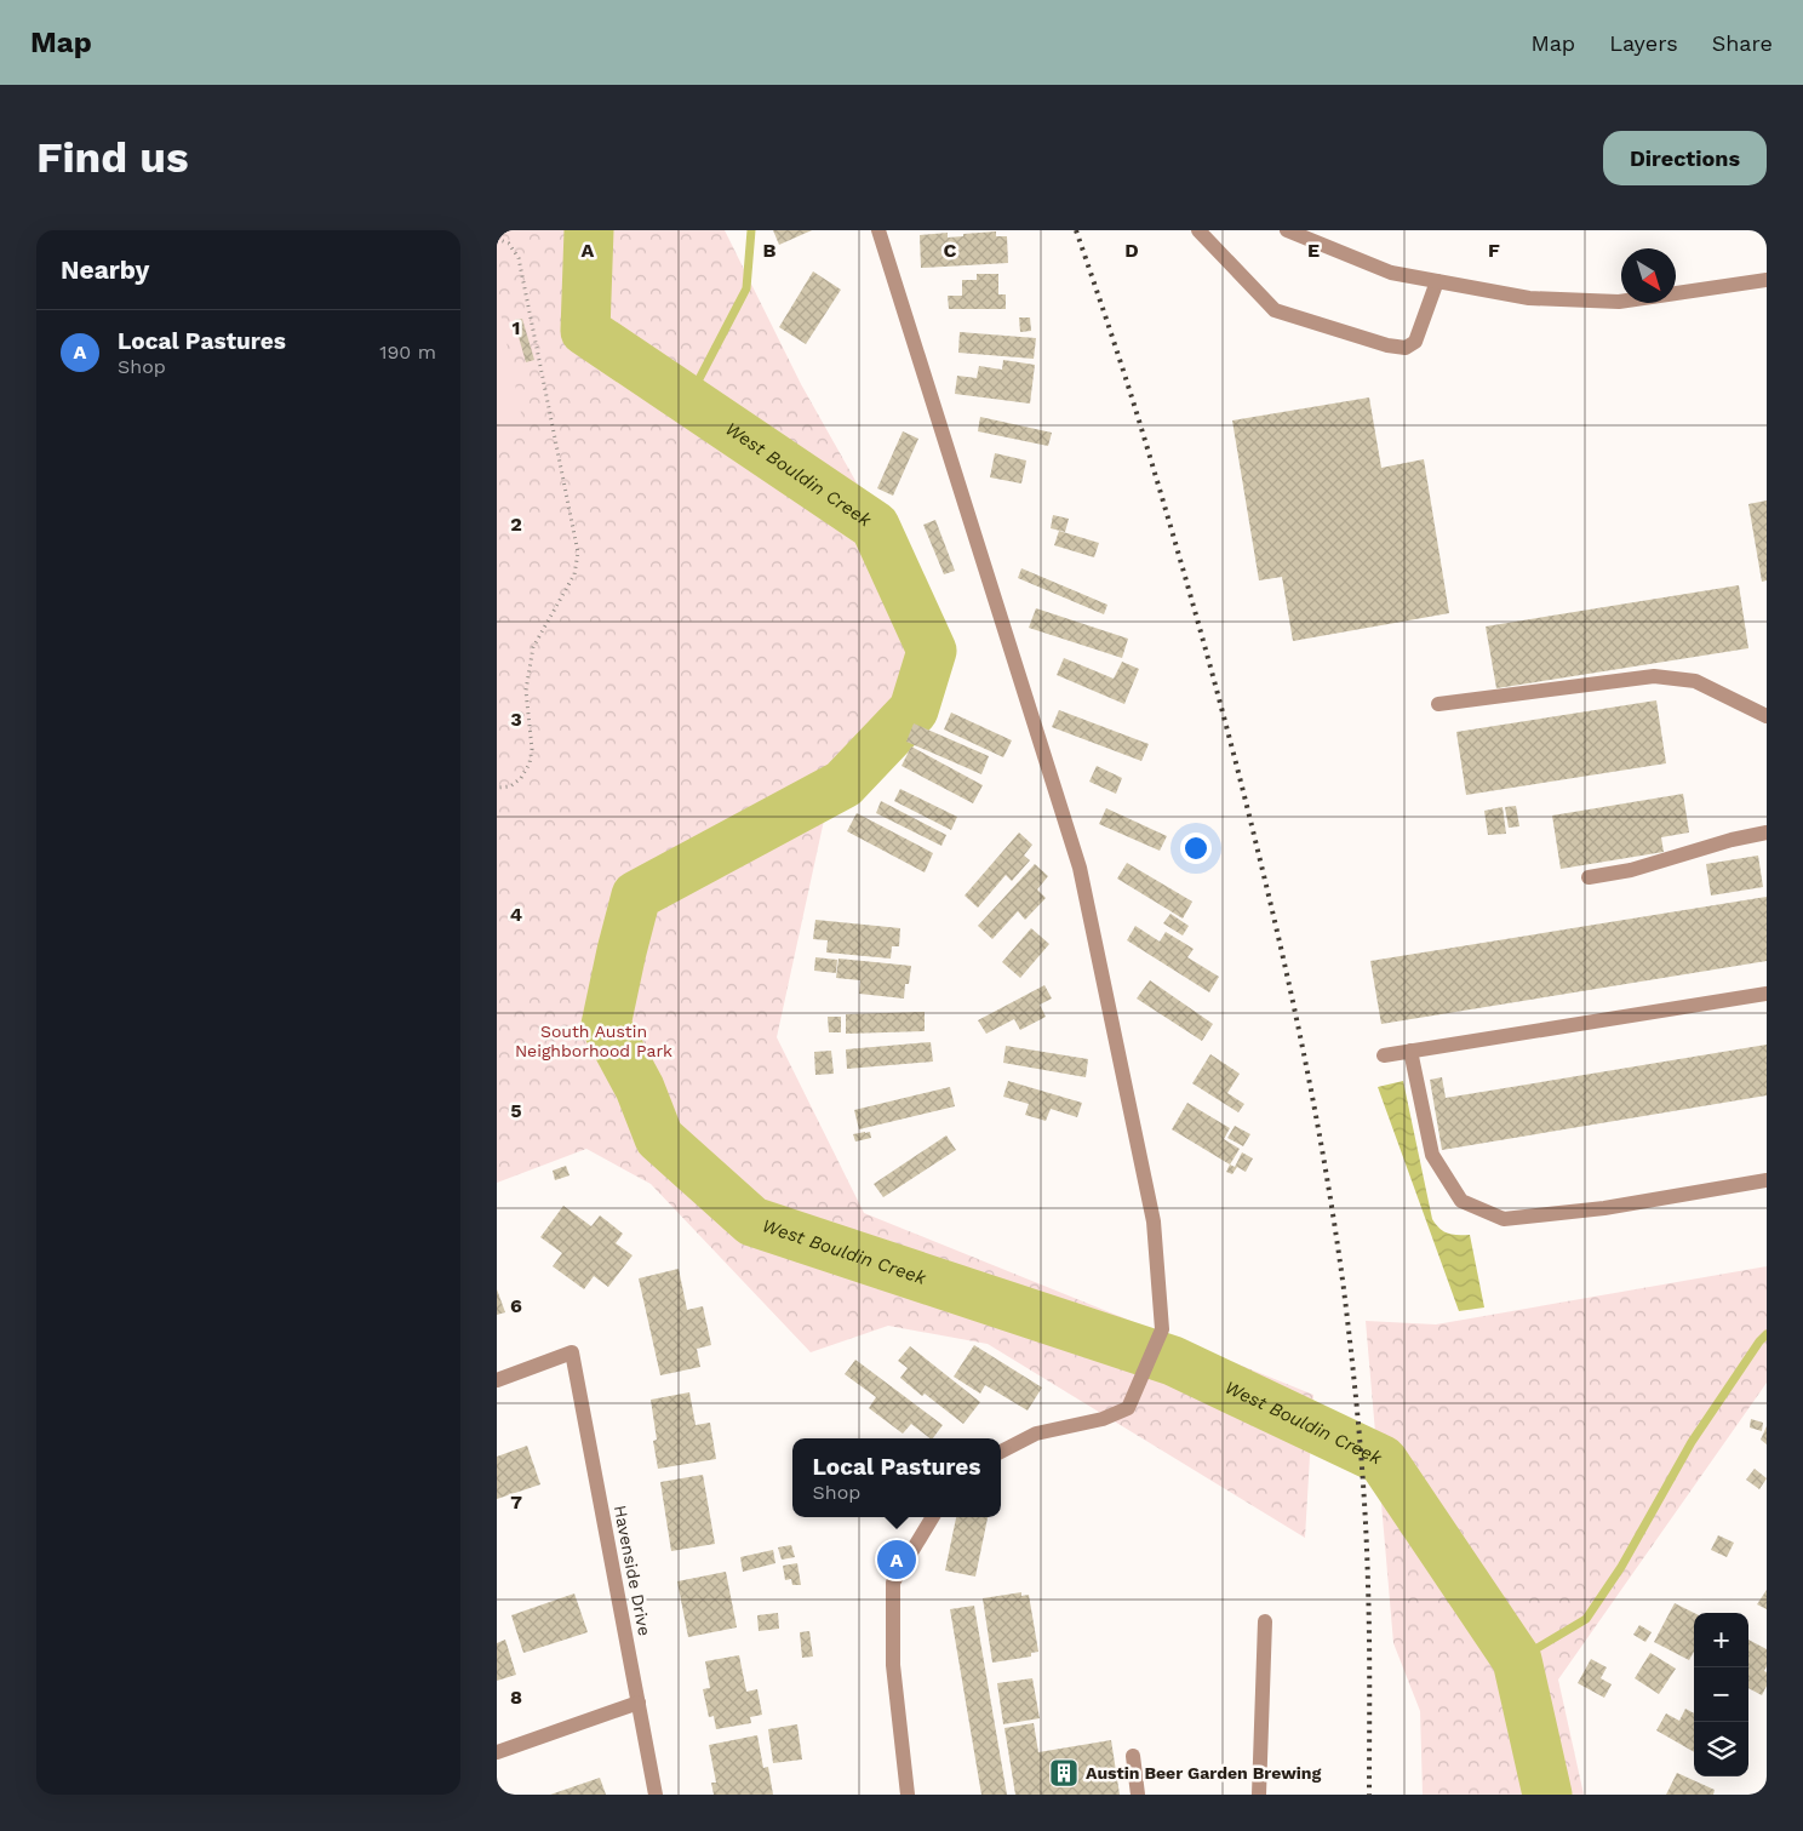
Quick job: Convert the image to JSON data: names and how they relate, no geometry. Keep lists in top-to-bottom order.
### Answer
{
  "streets": {
    "street": ["Havenside Drive"]
  },
  "water": ["West Bouldin Creek"],
  "parks": ["South Austin Neighborhood Park"],
  "places": {
    "building": ["Austin Beer Garden Brewing"]
  },
  "north": "bottom right",
  "page": {
    "header": "Map",
    "nav": ["Map", "Layers", "Share"],
    "buttons": "Directions",
    "title": "Find us",
    "heading": "Nearby",
    "list": [
      {
        "mark": "A",
        "name": "Local Pastures",
        "note": "Shop",
        "value": "190 m"
      }
    ],
    "popup": ["Local Pastures", "Shop"],
    "pins": "A",
    "map_buttons": ["+", "−"]
  },
  "grid": {
    "columns": [
      "A",
      "B",
      "C",
      "D",
      "E",
      "F"
    ],
    "rows": [
      "1",
      "2",
      "3",
      "4",
      "5",
      "6",
      "7",
      "8"
    ]
  }
}
